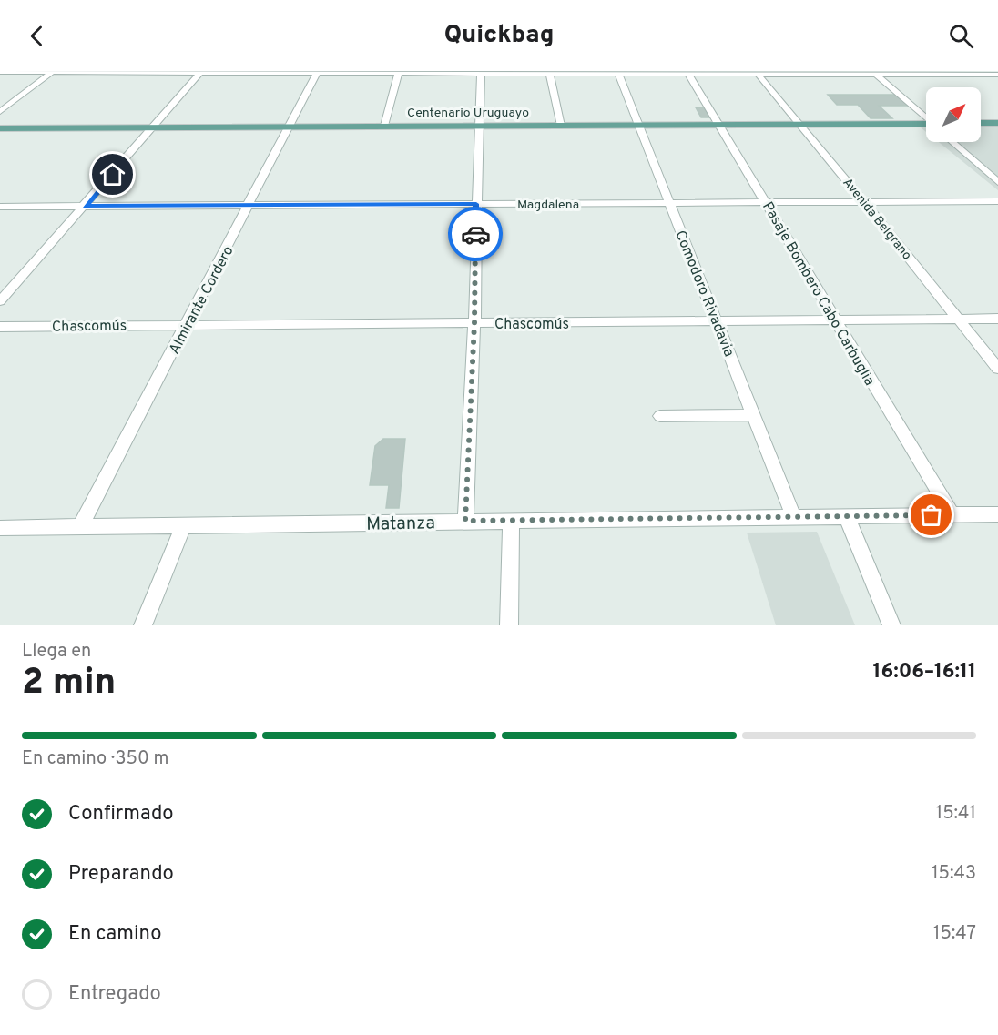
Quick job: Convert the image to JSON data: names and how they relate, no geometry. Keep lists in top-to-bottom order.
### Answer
{
  "streets": {
    "main road": ["Centenario Uruguayo"],
    "street": [
      "Magdalena",
      "Avenida Belgrano",
      "Comodoro Rivadavia",
      "Pasaje Bombero Cabo Carbuglia",
      "Almirante Cordero",
      "Chascomús",
      "Matanza"
    ]
  },
  "crossings": [
    ["Centenario Uruguayo", "Avenida Belgrano"],
    ["Centenario Uruguayo", "Comodoro Rivadavia"],
    ["Centenario Uruguayo", "Pasaje Bombero Cabo Carbuglia"],
    ["Centenario Uruguayo", "Almirante Cordero"],
    ["Magdalena", "Avenida Belgrano"],
    ["Magdalena", "Comodoro Rivadavia"],
    ["Magdalena", "Pasaje Bombero Cabo Carbuglia"],
    ["Magdalena", "Almirante Cordero"],
    ["Avenida Belgrano", "Chascomús"],
    ["Comodoro Rivadavia", "Chascomús"],
    ["Comodoro Rivadavia", "Matanza"],
    ["Pasaje Bombero Cabo Carbuglia", "Chascomús"],
    ["Pasaje Bombero Cabo Carbuglia", "Matanza"],
    ["Almirante Cordero", "Chascomús"],
    ["Almirante Cordero", "Matanza"]
  ],
  "north": "top right",
  "page": {
    "header": "Quickbag",
    "heading": ["2 min", "Llega en", "16:06–16:11"],
    "bar": "En camino · 350 m",
    "list": [
      ["Confirmado", "15:41"],
      ["Preparando", "15:43"],
      ["En camino", "15:47"],
      "Entregado"
    ]
  }
}
